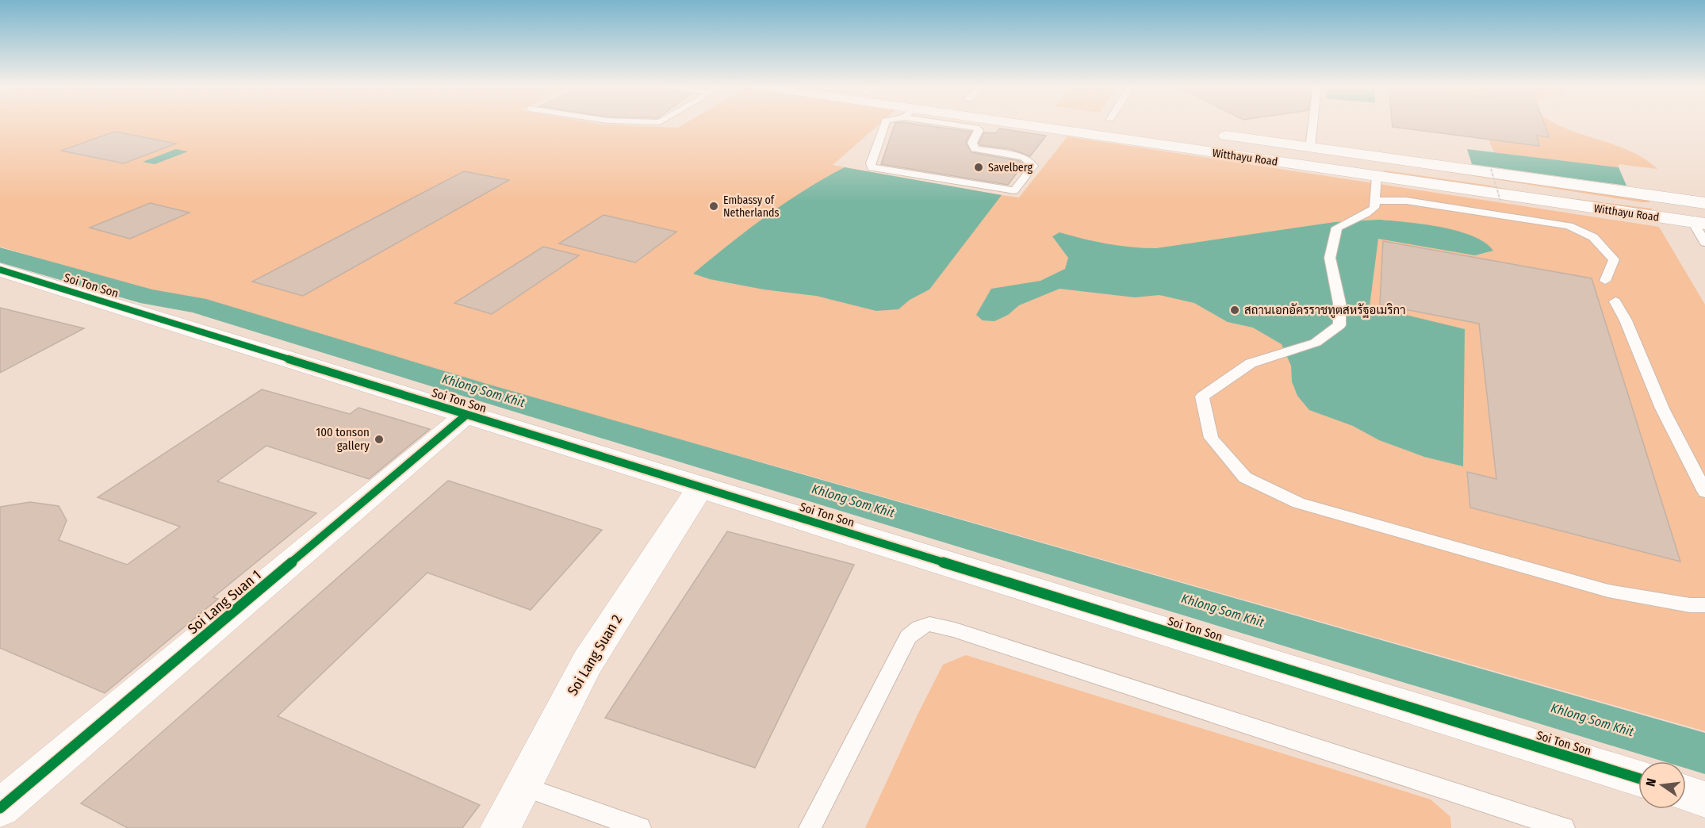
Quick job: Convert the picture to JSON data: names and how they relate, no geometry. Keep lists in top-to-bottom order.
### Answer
{
  "streets": {
    "main road": [
      "Witthayu Road",
      "Soi Ton Son",
      "Soi Lang Suan 1",
      "Soi Lang Suan 2"
    ]
  },
  "crossings": [
    ["Soi Ton Son", "Soi Lang Suan 1"],
    ["Soi Ton Son", "Soi Lang Suan 2"]
  ],
  "water": ["Khlong Som Khit"],
  "places": [
    "Savelberg",
    "Embassy of Netherlands",
    "สถานเอกอัครราชทูตสหรัฐอเมริกา",
    "100 tonson gallery"
  ],
  "north": "left"
}
